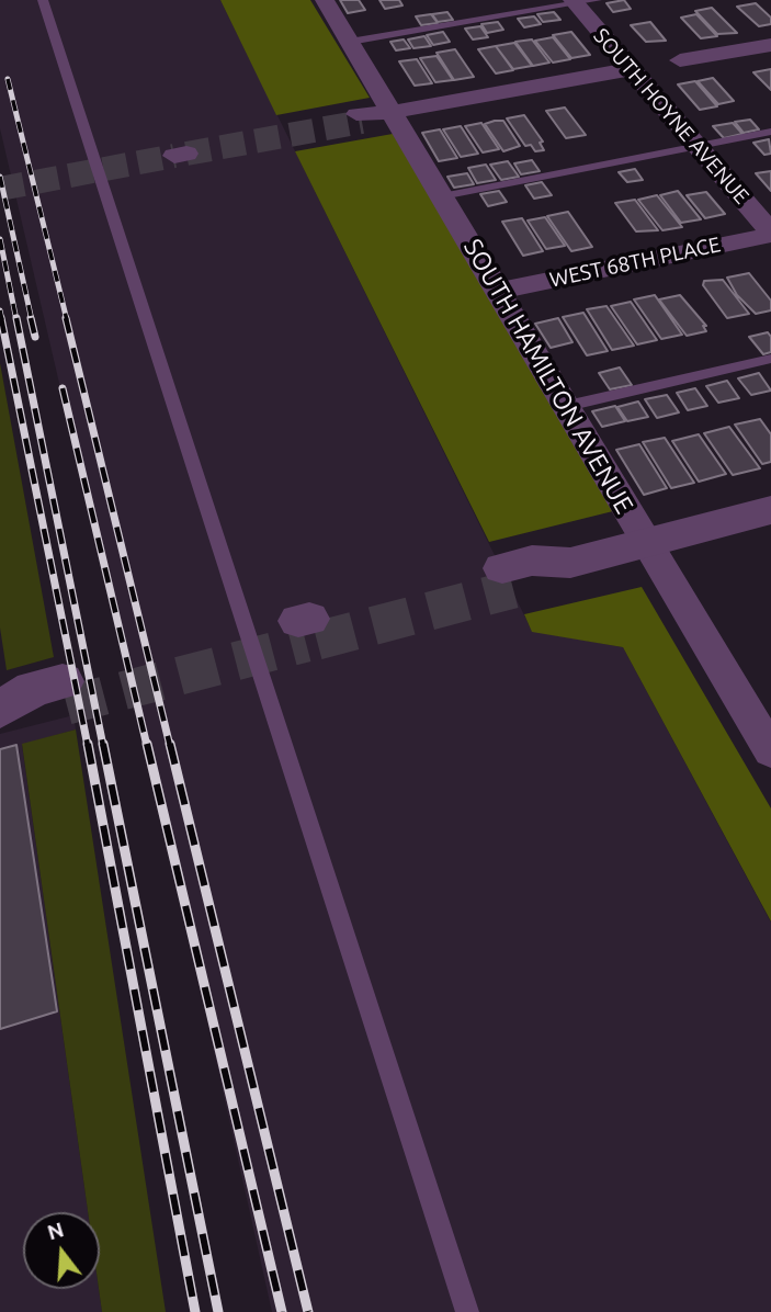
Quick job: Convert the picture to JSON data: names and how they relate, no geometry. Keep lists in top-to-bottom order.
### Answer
{
  "streets": {
    "street": ["SOUTH HOYNE AVENUE", "WEST 68TH PLACE", "SOUTH HAMILTON AVENUE"]
  },
  "crossings": [
    ["SOUTH HOYNE AVENUE", "WEST 68TH PLACE"],
    ["WEST 68TH PLACE", "SOUTH HAMILTON AVENUE"]
  ],
  "north": "top"
}
